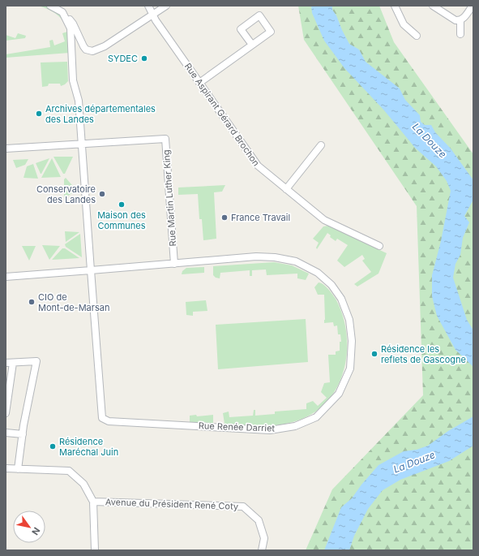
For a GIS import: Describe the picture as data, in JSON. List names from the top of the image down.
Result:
{
  "streets": {
    "street": [
      "Rue Aspirant Gérard Brochon",
      "Rue Martin Luther King",
      "Rue Renée Darriet",
      "Avenue du Président René Coty"
    ]
  },
  "crossings": [
    ["Rue Martin Luther King", "Rue Renée Darriet"]
  ],
  "water": ["La Douze"],
  "places": [
    "SYDEC",
    "Archives départementales des Landes",
    "Conservatoire des Landes",
    "Maison des Communes",
    "France Travail",
    "CIO de Mont-de-Marsan",
    "Résidence les reflets de Gascogne",
    "Résidence Maréchal Juin"
  ],
  "north": "bottom right"
}
